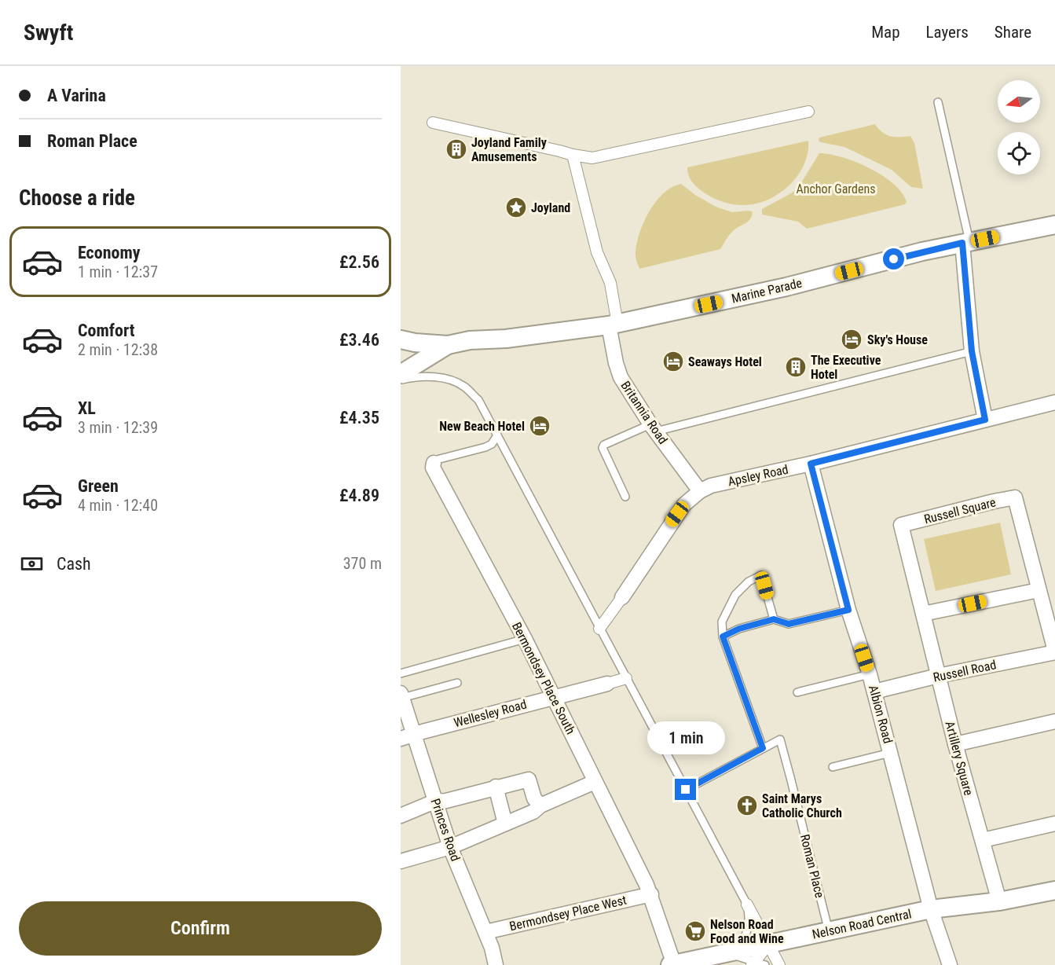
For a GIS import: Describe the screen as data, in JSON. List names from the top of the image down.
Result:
{
  "streets": {
    "street": [
      "Marine Parade",
      "Britannia Road",
      "Apsley Road",
      "Russell Square",
      "Russell Road",
      "Bermondsey Place South",
      "Wellesley Road",
      "Albion Road",
      "Artillery Square",
      "Princes Road",
      "Bermondsey Place West",
      "Nelson Road Central"
    ],
    "lane": ["Roman Place"]
  },
  "crossings": [
    ["Marine Parade", "Britannia Road"],
    ["Britannia Road", "Apsley Road"],
    ["Apsley Road", "Albion Road"],
    ["Russell Square", "Russell Road"],
    ["Russell Square", "Artillery Square"],
    ["Russell Road", "Albion Road"],
    ["Russell Road", "Artillery Square"],
    ["Bermondsey Place South", "Wellesley Road"],
    ["Bermondsey Place South", "Bermondsey Place West"],
    ["Bermondsey Place South", "Nelson Road Central"],
    ["Wellesley Road", "Princes Road"],
    ["Albion Road", "Nelson Road Central"],
    ["Artillery Square", "Nelson Road Central"],
    ["Princes Road", "Bermondsey Place West"],
    ["Roman Place", "Nelson Road Central"]
  ],
  "parks": ["Anchor Gardens"],
  "places": {
    "building": ["Joyland Family Amusements", "The Executive Hotel"],
    "place": ["Joyland"],
    "hotel": ["Sky's House", "Seaways Hotel", "New Beach Hotel"],
    "church": ["Saint Marys Catholic Church"],
    "supermarket": ["Nelson Road Food and Wine"]
  },
  "north": "left",
  "page": {
    "header": "Swyft",
    "nav": ["Map", "Layers", "Share"],
    "banner": ["A Varina", "Roman Place"],
    "heading": "Choose a ride",
    "list": [
      {
        "name": "Economy",
        "note": "1 min · 12:37",
        "value": "£2.56"
      },
      {
        "name": "Comfort",
        "note": "2 min · 12:38",
        "value": "£3.46"
      },
      {
        "name": "XL",
        "note": "3 min · 12:39",
        "value": "£4.35"
      },
      {
        "name": "Green",
        "note": "4 min · 12:40",
        "value": "£4.89"
      }
    ],
    "pay": ["Cash", "370 m"],
    "bubble": "1 min",
    "buttons": "Confirm"
  }
}
